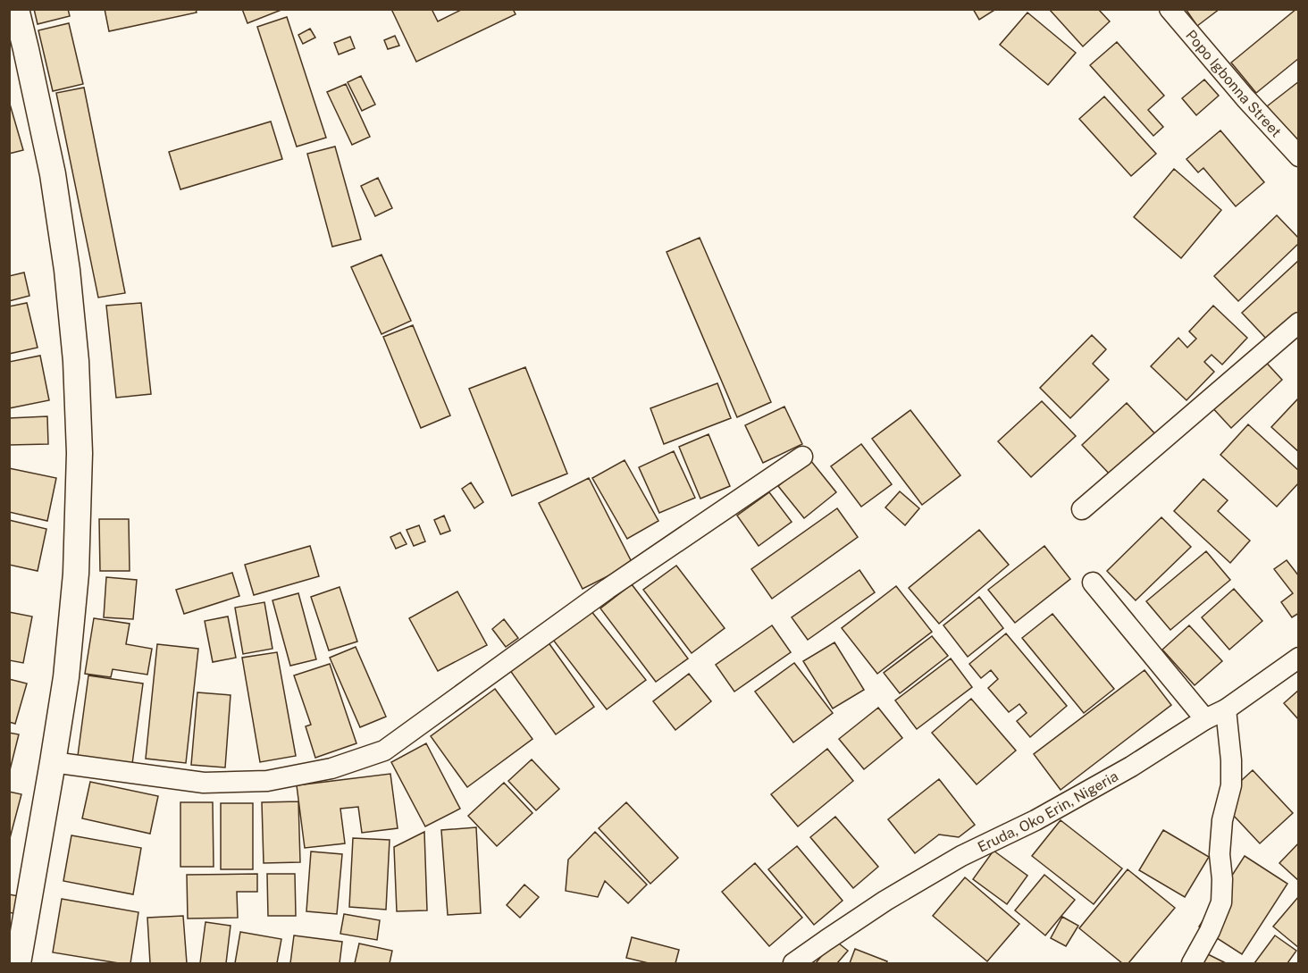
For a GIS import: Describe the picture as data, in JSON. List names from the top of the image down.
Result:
{
  "streets": {
    "street": ["Popo Igbonna Street", "Eruda, Oko Erin, Nigeria"]
  }
}
